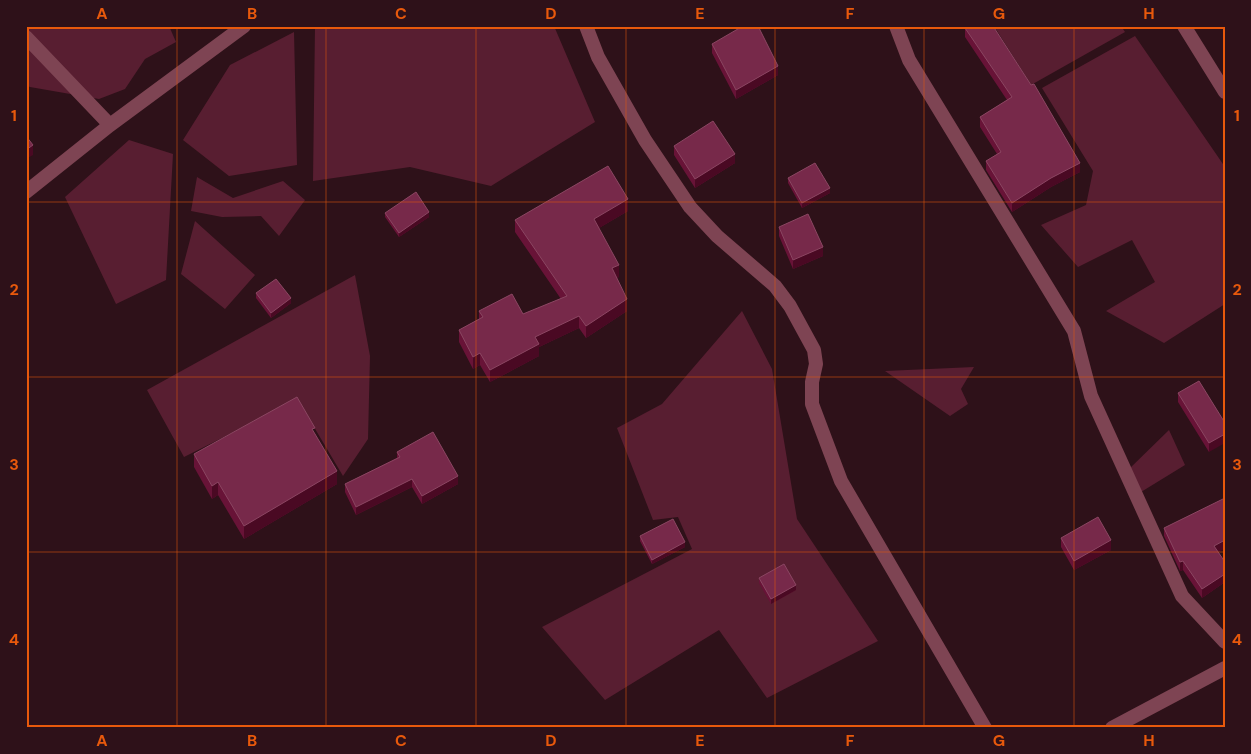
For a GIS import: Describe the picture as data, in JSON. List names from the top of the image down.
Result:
{
  "grid": {
    "columns": [
      "A",
      "B",
      "C",
      "D",
      "E",
      "F",
      "G",
      "H"
    ],
    "rows": [
      "1",
      "2",
      "3",
      "4"
    ]
  }
}
